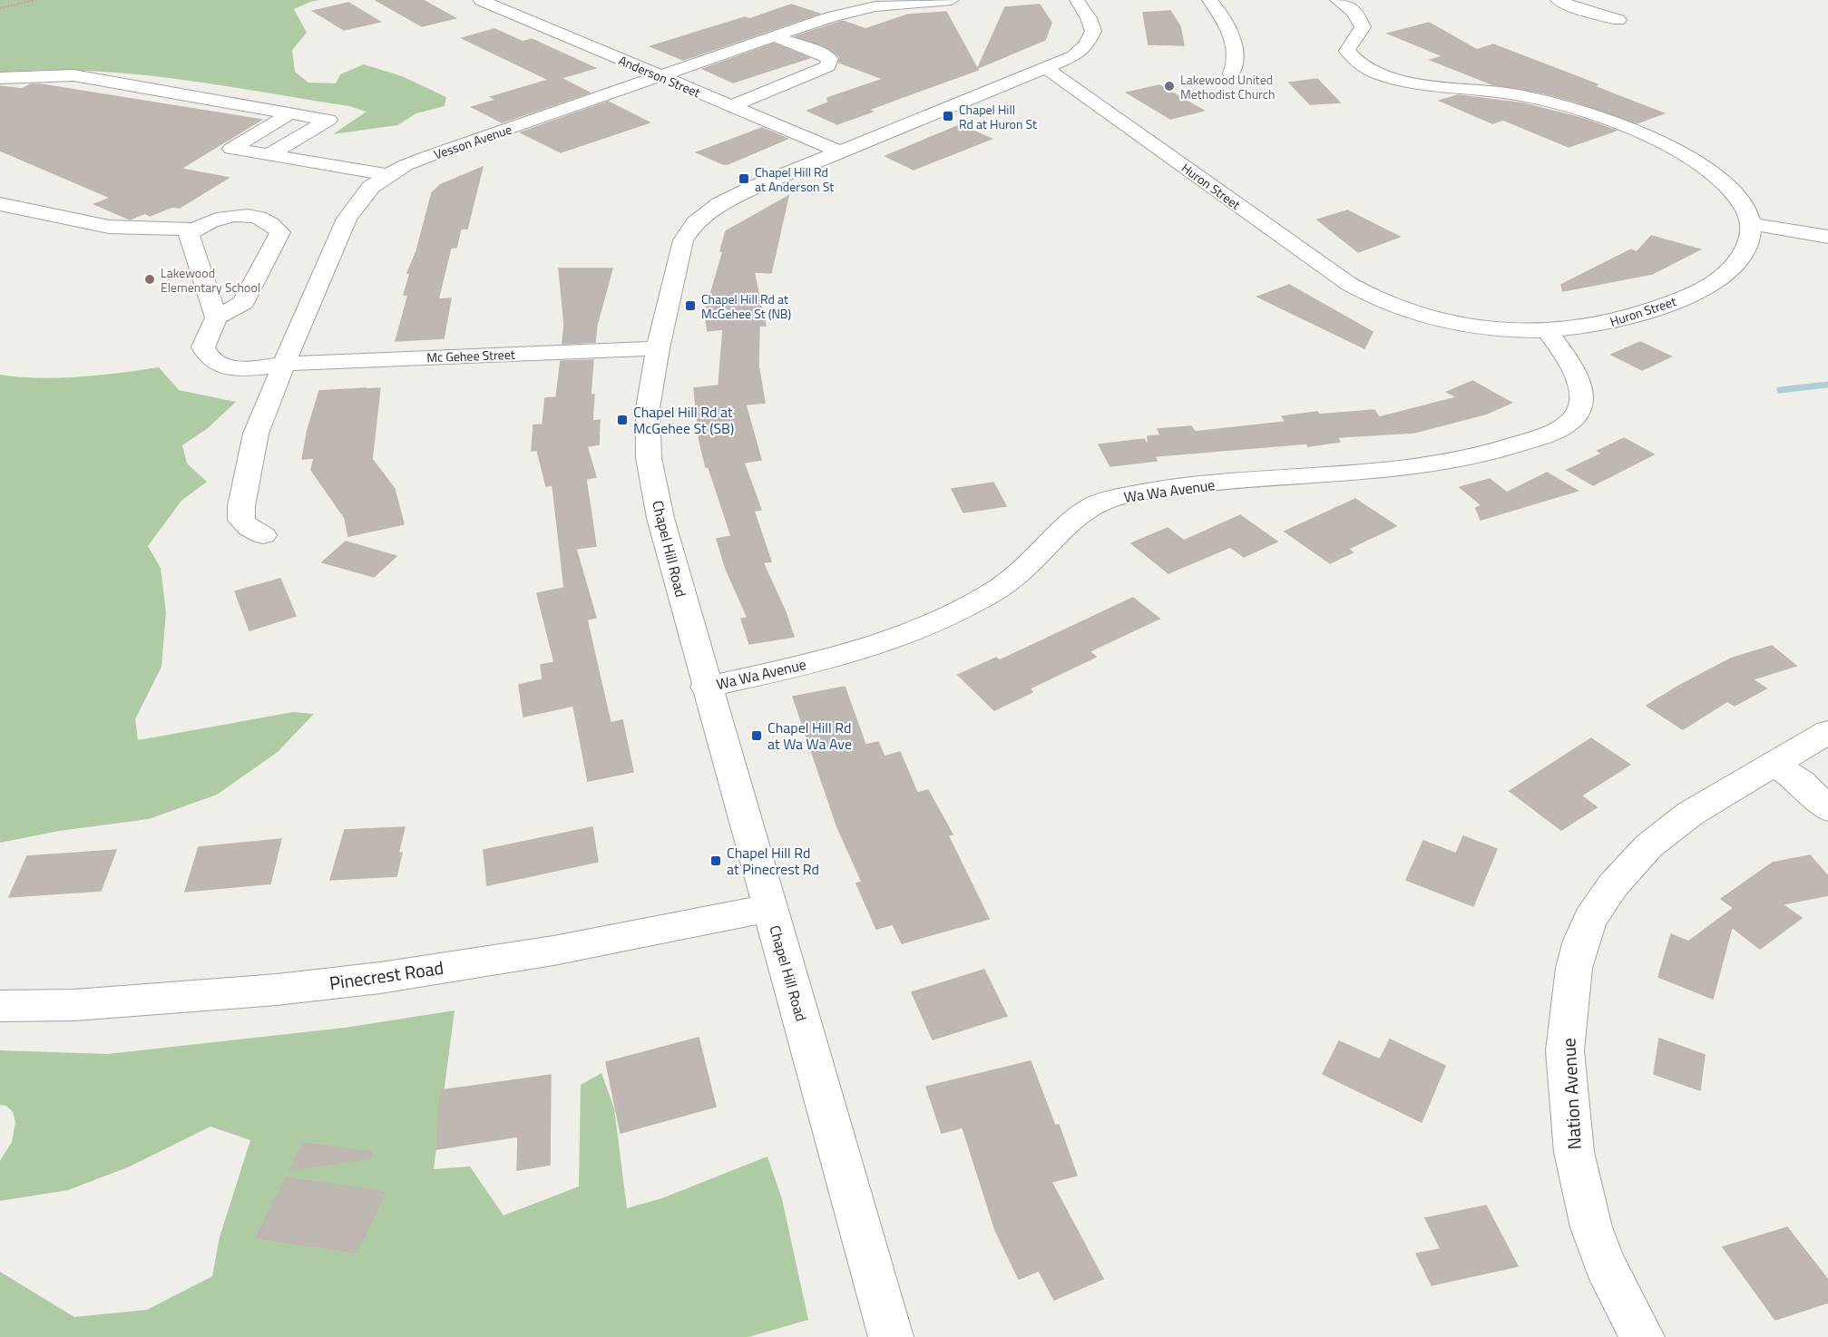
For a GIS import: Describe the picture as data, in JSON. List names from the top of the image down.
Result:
{
  "streets": {
    "street": [
      "Anderson Street",
      "Vesson Avenue",
      "Huron Street",
      "Mc Gehee Street",
      "Wa Wa Avenue",
      "Chapel Hill Road",
      "Pinecrest Road",
      "Nation Avenue"
    ]
  },
  "crossings": [
    ["Anderson Street", "Vesson Avenue"],
    ["Anderson Street", "Chapel Hill Road"],
    ["Vesson Avenue", "Mc Gehee Street"],
    ["Huron Street", "Wa Wa Avenue"],
    ["Huron Street", "Chapel Hill Road"],
    ["Mc Gehee Street", "Chapel Hill Road"],
    ["Wa Wa Avenue", "Chapel Hill Road"],
    ["Chapel Hill Road", "Pinecrest Road"]
  ],
  "places": {
    "other": ["Lakewood United Methodist Church", "Lakewood Elementary School"],
    "transit": [
      "Chapel Hill Rd at Huron St",
      "Chapel Hill Rd at Anderson St",
      "Chapel Hill Rd at McGehee St (NB)",
      "Chapel Hill Rd at McGehee St (SB)",
      "Chapel Hill Rd at Wa Wa Ave",
      "Chapel Hill Rd at Pinecrest Rd"
    ]
  }
}
